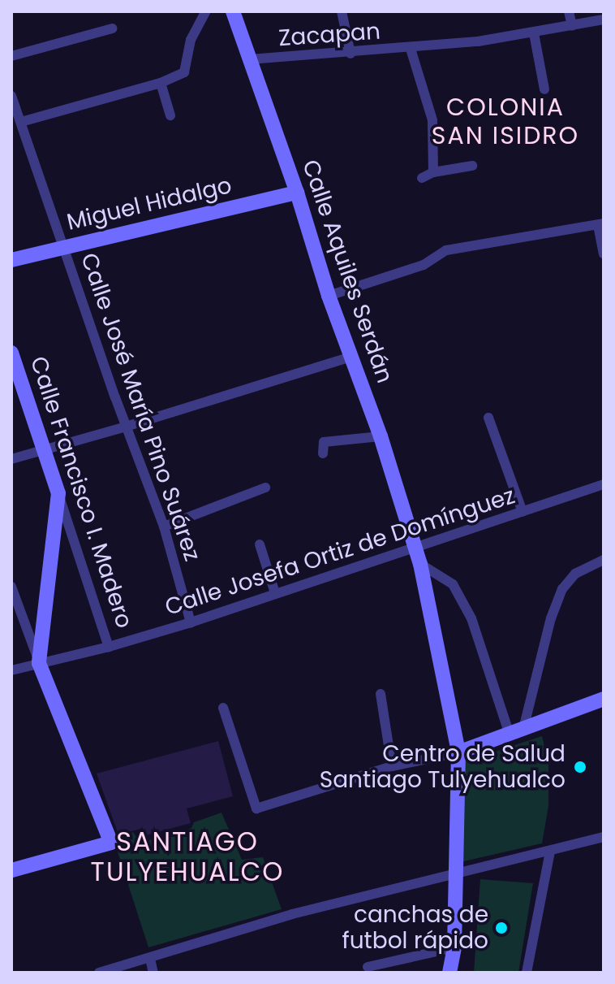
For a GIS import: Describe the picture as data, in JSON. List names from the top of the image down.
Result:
{
  "streets": {
    "main road": ["Miguel Hidalgo", "Calle Aquiles Serdán", "Calle Francisco I. Madero"],
    "street": ["Zacapan", "Calle José María Pino Suárez", "Calle Josefa Ortiz de Domínguez"]
  },
  "crossings": [
    ["Zacapan", "Calle Aquiles Serdán"],
    ["Miguel Hidalgo", "Calle Aquiles Serdán"],
    ["Miguel Hidalgo", "Calle José María Pino Suárez"],
    ["Calle Aquiles Serdán", "Calle Josefa Ortiz de Domínguez"],
    ["Calle José María Pino Suárez", "Calle Josefa Ortiz de Domínguez"],
    ["Calle Francisco I. Madero", "Calle Josefa Ortiz de Domínguez"]
  ],
  "districts": ["COLONIA SAN ISIDRO", "SANTIAGO TULYEHUALCO"],
  "places": ["Centro de Salud Santiago Tulyehualco", "canchas de futbol rápido"]
}
